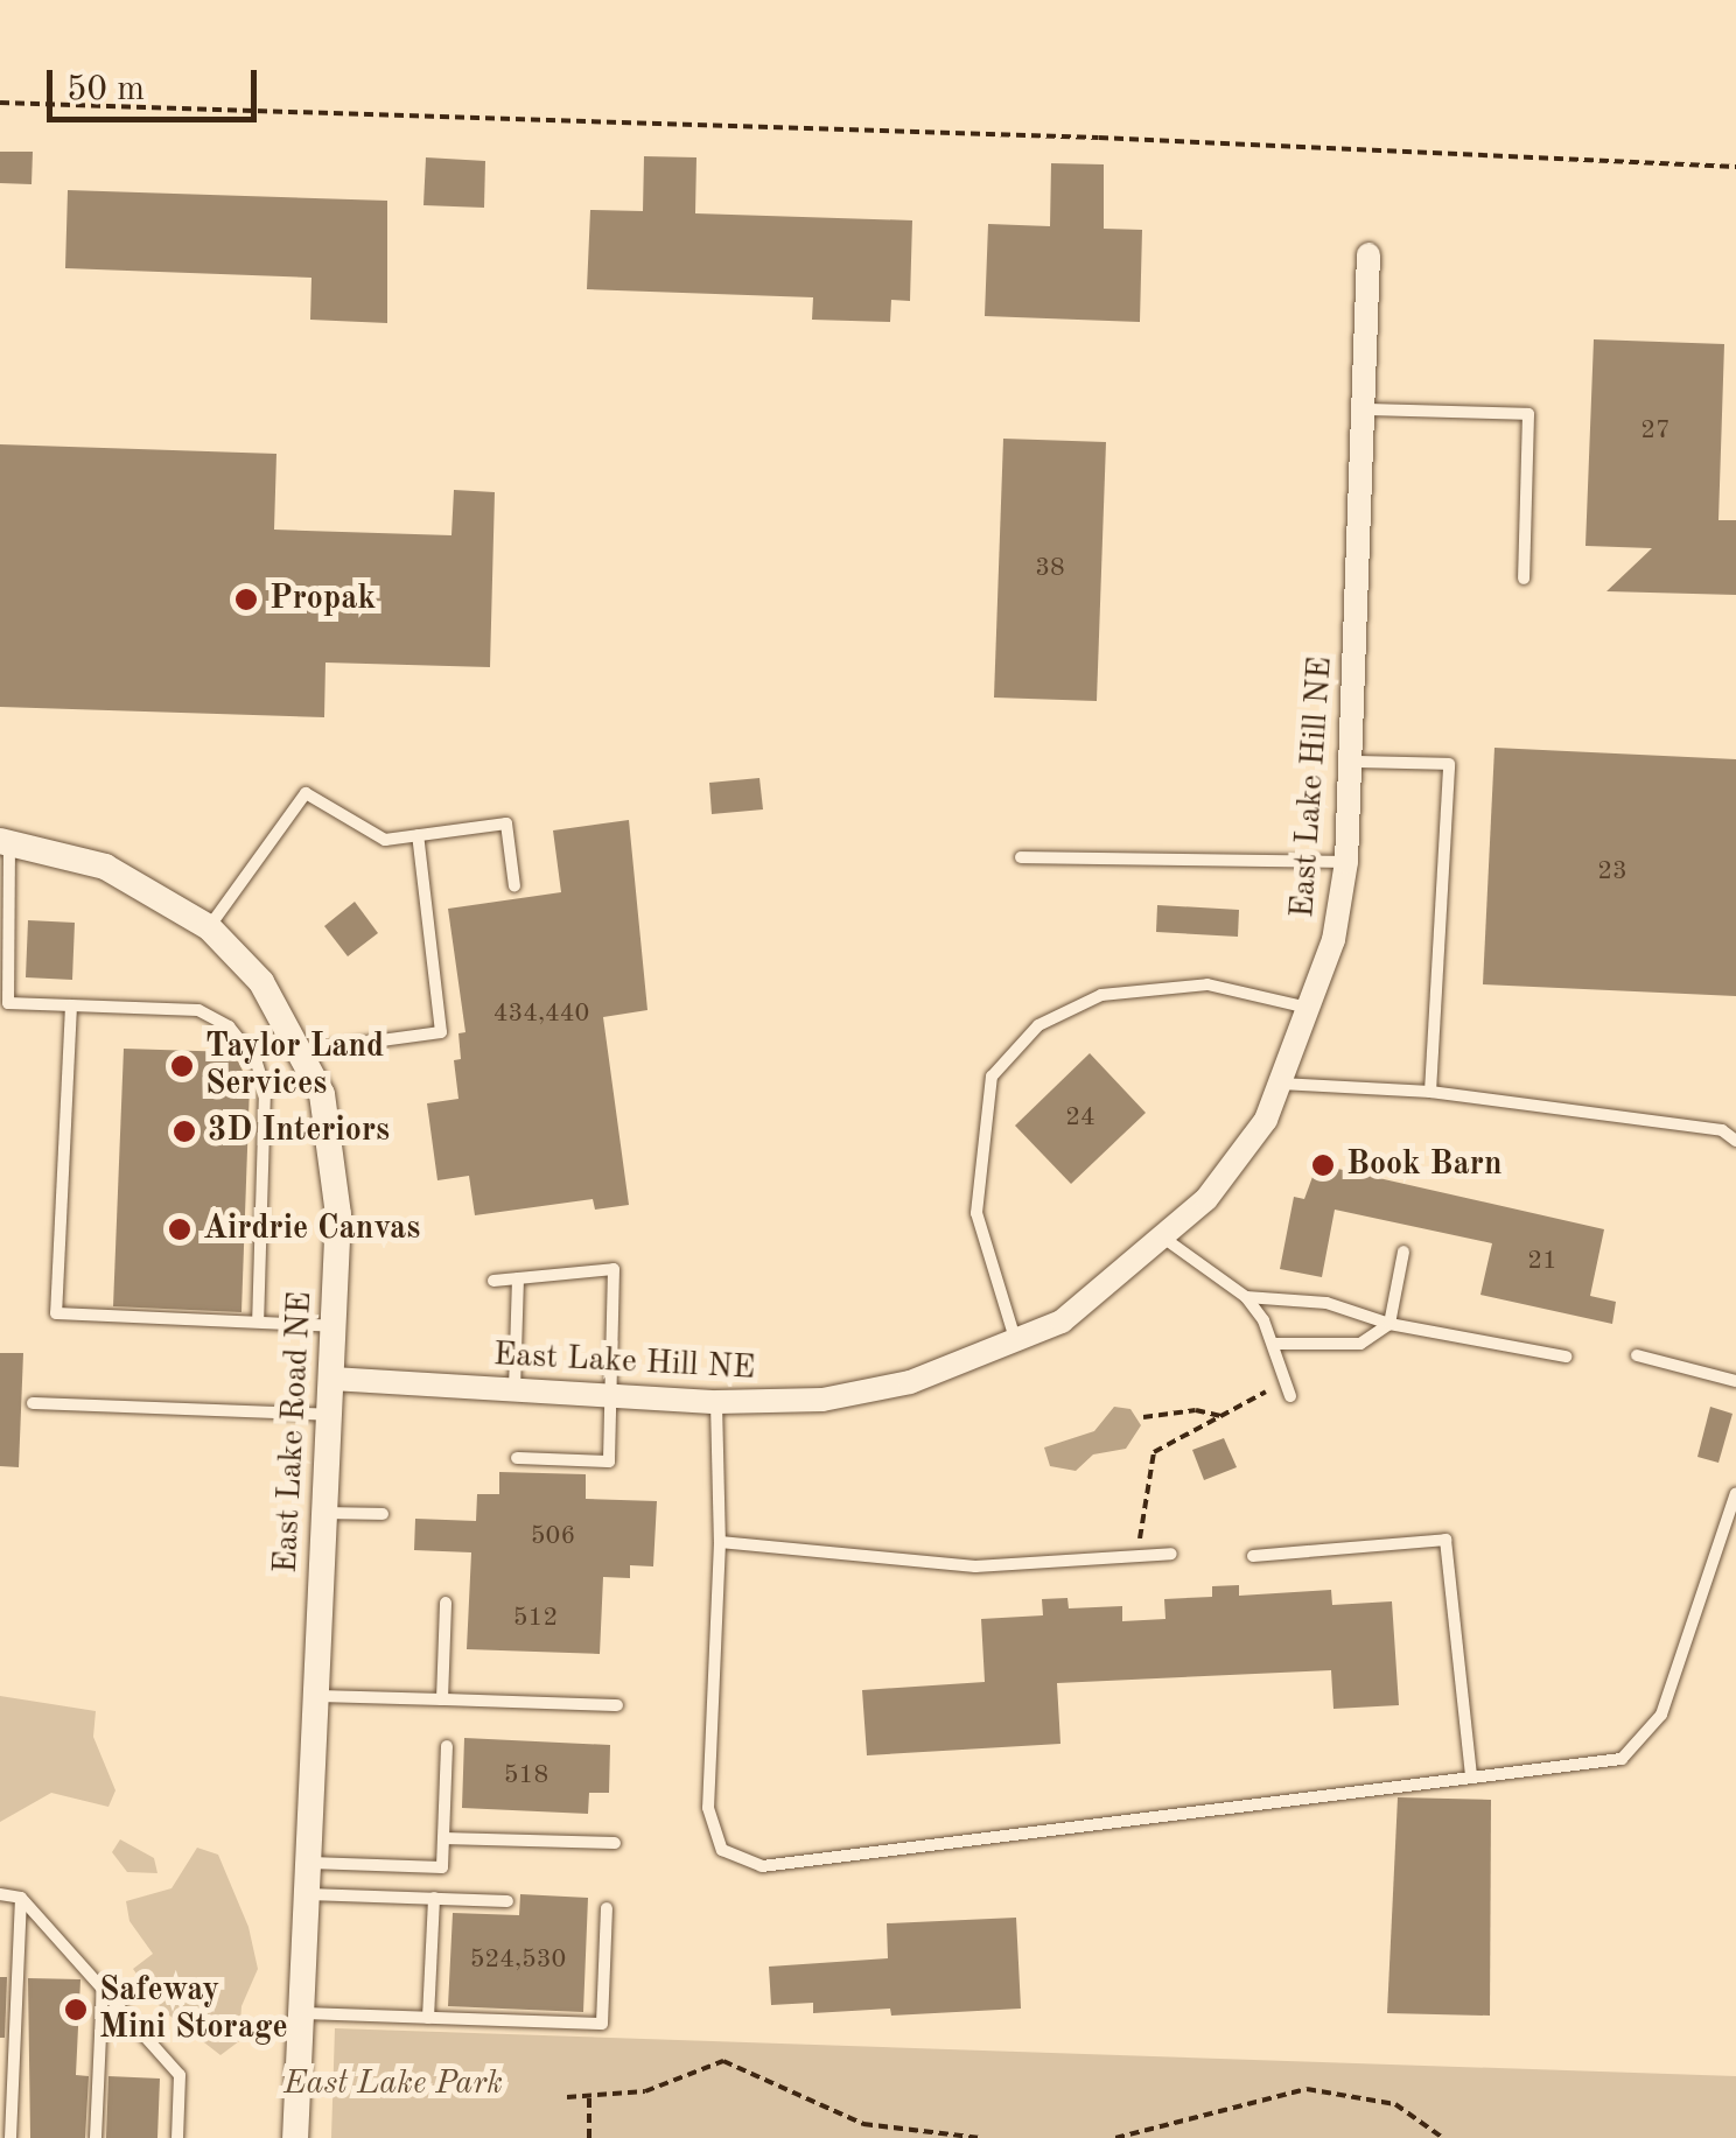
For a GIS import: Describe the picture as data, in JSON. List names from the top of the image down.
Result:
{
  "streets": {
    "street": ["East Lake Hill NE", "East Lake Road NE"]
  },
  "crossings": [
    ["East Lake Hill NE", "East Lake Road NE"]
  ],
  "parks": ["East Lake Park"],
  "places": [
    "Propak",
    "Taylor Land Services",
    "3D Interiors",
    "Book Barn",
    "Airdrie Canvas",
    "Safeway Mini Storage"
  ],
  "house_numbers": [
    "27",
    "38",
    "23",
    "434,440",
    "24",
    "21",
    "506",
    "512",
    "518",
    "524,530"
  ],
  "scale_bar": "50 m"
}
